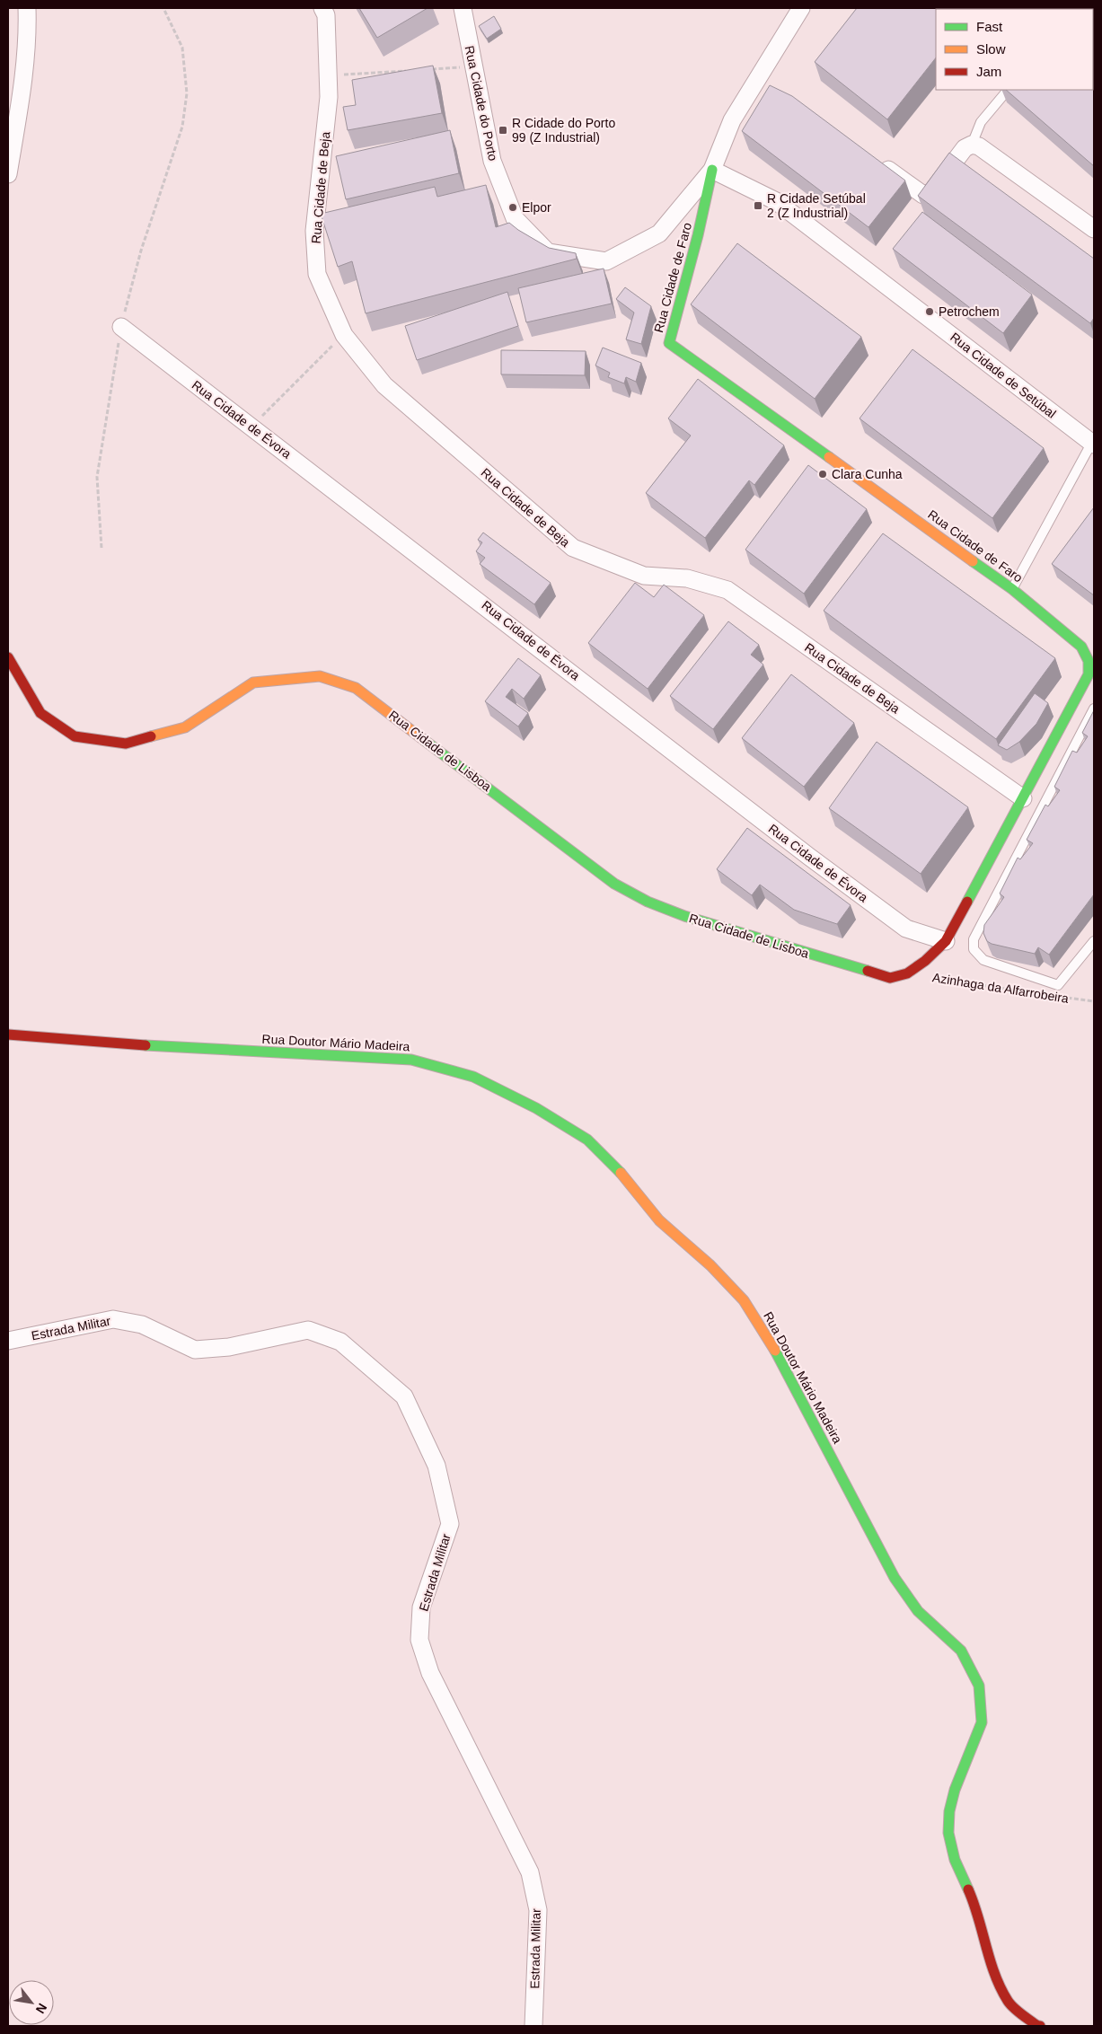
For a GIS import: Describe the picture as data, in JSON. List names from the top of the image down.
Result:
{
  "streets": {
    "street": [
      "Rua Cidade do Porto",
      "Rua Cidade de Beja",
      "Rua Cidade de Faro",
      "Rua Cidade de Setúbal",
      "Rua Cidade de Évora",
      "Rua Cidade de Lisboa",
      "Rua Doutor Mário Madeira",
      "Estrada Militar"
    ],
    "path": ["Azinhaga da Alfarrobeira"]
  },
  "crossings": [
    ["Rua Cidade do Porto", "Rua Cidade de Faro"],
    ["Rua Cidade do Porto", "Rua Cidade de Setúbal"],
    ["Rua Cidade de Beja", "Rua Cidade de Faro"],
    ["Rua Cidade de Faro", "Rua Cidade de Setúbal"],
    ["Rua Cidade de Faro", "Rua Cidade de Évora"],
    ["Rua Cidade de Faro", "Rua Cidade de Lisboa"]
  ],
  "places": {
    "transit": ["R Cidade do Porto 99 (Z Industrial)", "R Cidade Setúbal 2 (Z Industrial)"],
    "other": ["Elpor", "Petrochem", "Clara Cunha"]
  },
  "legend": ["Fast", "Slow", "Jam"],
  "north": "bottom right"
}
